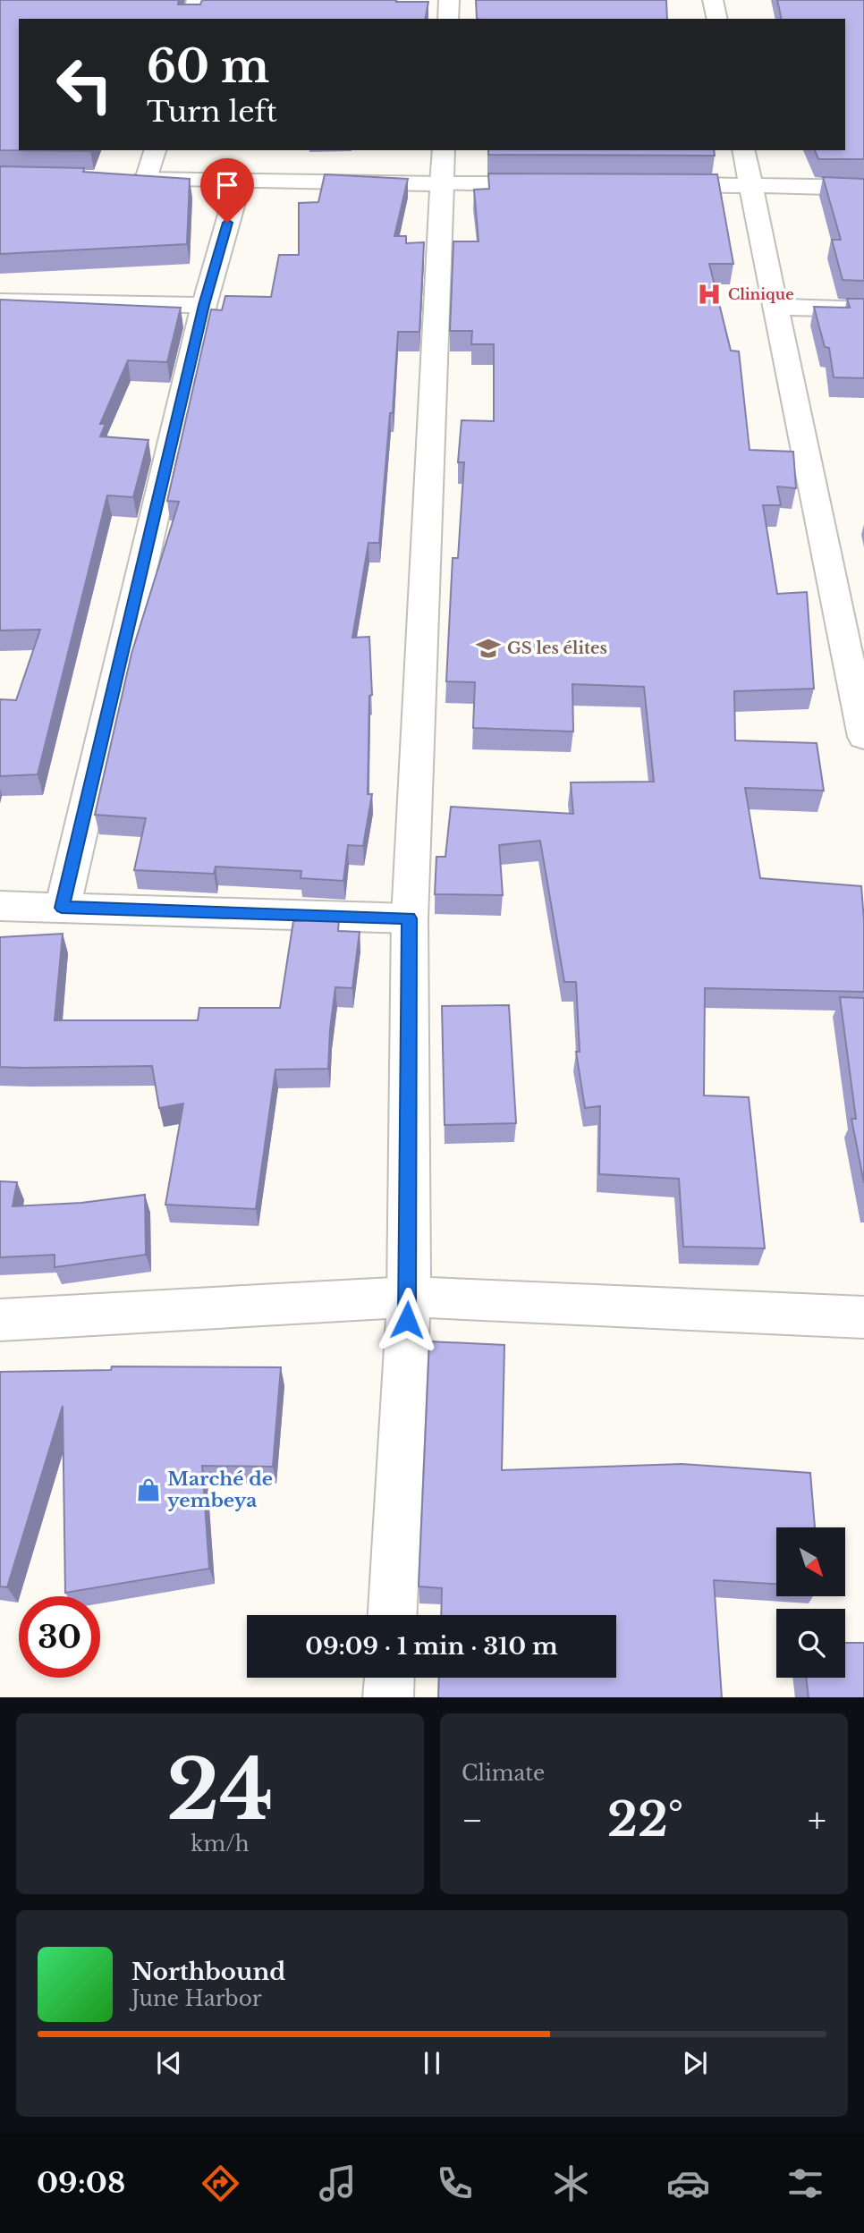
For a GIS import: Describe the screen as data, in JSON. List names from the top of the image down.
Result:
{
  "places": {
    "hospital": ["Clinique"],
    "school or university": ["GS les élites"],
    "shop": ["Marché de yembeya"]
  },
  "north": "bottom right",
  "page": {
    "turn": ["60 m", "Turn left"],
    "limit": "30",
    "trip": "09:09 · 1 min · 310 m",
    "tile": [
      ["24", "km/h"],
      "Climate"
    ],
    "heat": ["−", "22°", "+"],
    "song": ["Northbound", "June Harbor"],
    "tabs": "09:08"
  }
}
